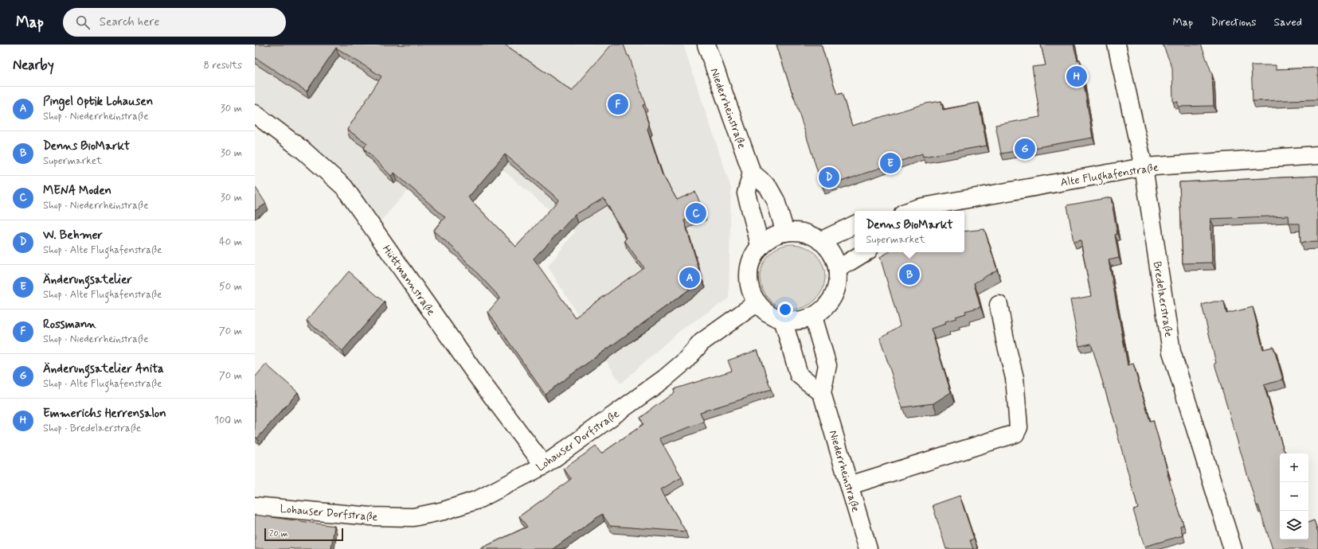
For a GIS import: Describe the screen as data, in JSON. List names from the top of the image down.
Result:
{
  "streets": {
    "street": [
      "Niederrheinstraße",
      "Alte Flughafenstraße",
      "Hüttmannstraße",
      "Bredelaerstraße",
      "Lohauser Dorfstraße"
    ]
  },
  "crossings": [
    ["Niederrheinstraße", "Lohauser Dorfstraße"],
    ["Alte Flughafenstraße", "Bredelaerstraße"],
    ["Hüttmannstraße", "Lohauser Dorfstraße"]
  ],
  "scale_bar": "20 m",
  "page": {
    "header": "Map",
    "search": "Search here",
    "nav": ["Map", "Directions", "Saved"],
    "heading": ["Nearby", "8 results"],
    "pins": [
      "H",
      "F",
      "G",
      "E",
      "D",
      "C",
      "B",
      "A"
    ],
    "list": [
      {
        "mark": "A",
        "name": "Pingel Optik Lohausen",
        "note": "Shop · Niederrheinstraße",
        "value": "30 m"
      },
      {
        "mark": "B",
        "name": "Denns BioMarkt",
        "note": "Supermarket",
        "value": "30 m"
      },
      {
        "mark": "C",
        "name": "MENA Moden",
        "note": "Shop · Niederrheinstraße",
        "value": "30 m"
      },
      {
        "mark": "D",
        "name": "W. Behmer",
        "note": "Shop · Alte Flughafenstraße",
        "value": "40 m"
      },
      {
        "mark": "E",
        "name": "Änderungsatelier",
        "note": "Shop · Alte Flughafenstraße",
        "value": "50 m"
      },
      {
        "mark": "F",
        "name": "Rossmann",
        "note": "Shop · Niederrheinstraße",
        "value": "70 m"
      },
      {
        "mark": "G",
        "name": "Änderungsatelier Anita",
        "note": "Shop · Alte Flughafenstraße",
        "value": "70 m"
      },
      {
        "mark": "H",
        "name": "Emmerichs Herrensalon",
        "note": "Shop · Bredelaerstraße",
        "value": "100 m"
      }
    ],
    "popup": ["Denns BioMarkt", "Supermarket"],
    "map_buttons": ["+", "−"],
    "scale": "20 m"
  }
}
